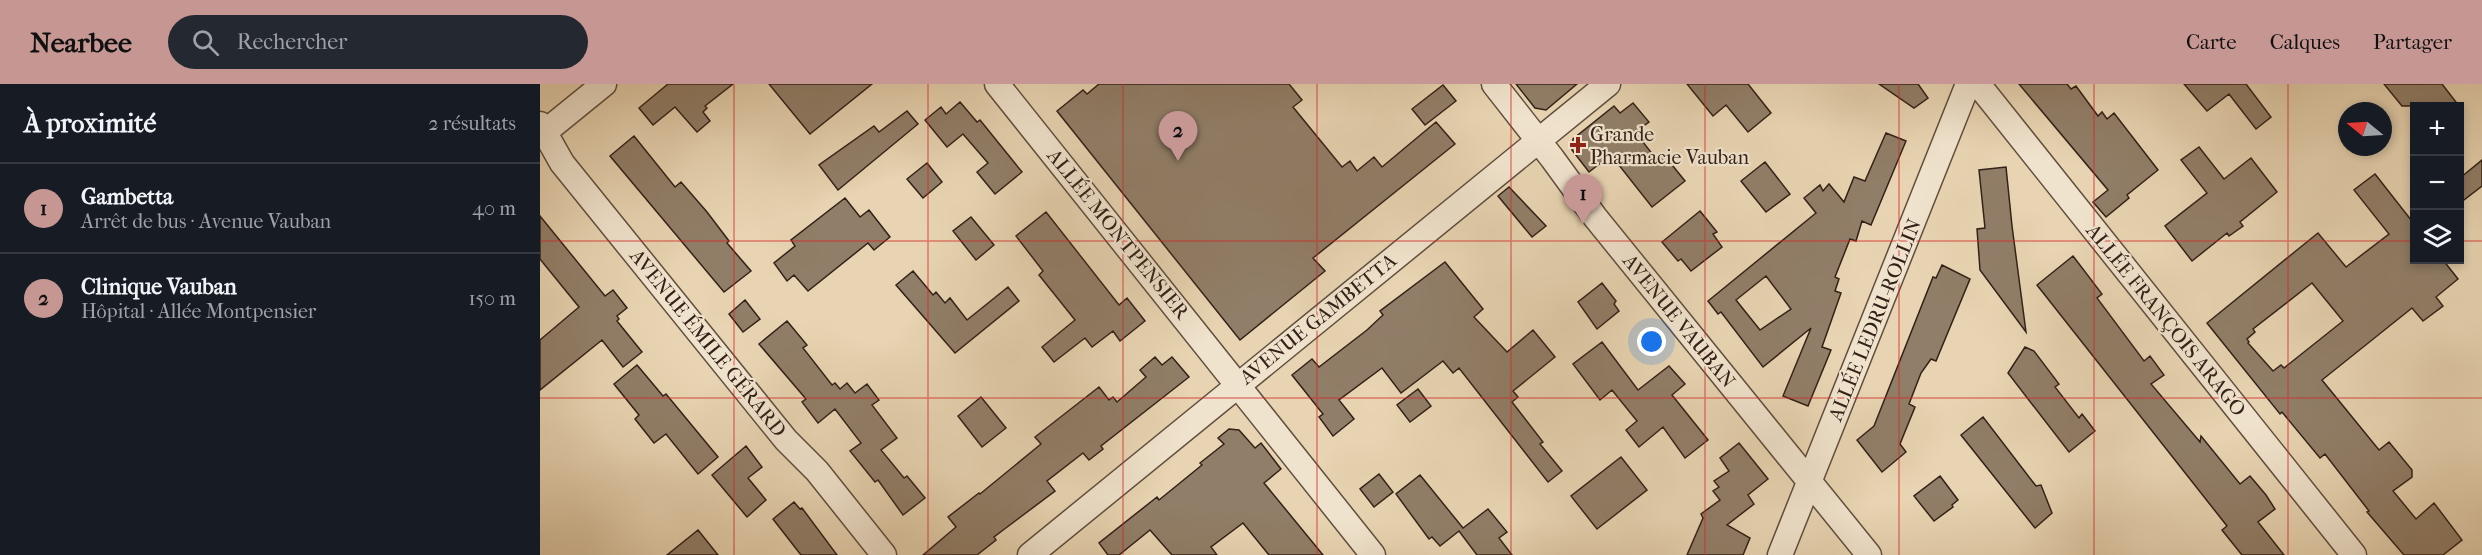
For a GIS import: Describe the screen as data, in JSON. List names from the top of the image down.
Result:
{
  "streets": {
    "street": [
      "ALLÉE MONTPENSIER",
      "AVENUE GAMBETTA",
      "ALLÉE LEDRU-ROLLIN",
      "ALLÉE FRANÇOIS ARAGO",
      "AVENUE VAUBAN",
      "AVENUE ÉMILE GÉRARD"
    ]
  },
  "crossings": [
    ["ALLÉE MONTPENSIER", "AVENUE GAMBETTA"],
    ["AVENUE GAMBETTA", "AVENUE VAUBAN"],
    ["ALLÉE LEDRU-ROLLIN", "AVENUE VAUBAN"]
  ],
  "places": {
    "health": ["Grande Pharmacie Vauban"]
  },
  "north": "left",
  "page": {
    "header": "Nearbee",
    "search": "Rechercher",
    "nav": ["Carte", "Calques", "Partager"],
    "heading": ["À proximité", "2 résultats"],
    "map_buttons": ["+", "−"],
    "pins": ["2", "1"],
    "list": [
      {
        "mark": "1",
        "name": "Gambetta",
        "note": "Arrêt de bus · Avenue Vauban",
        "value": "40 m"
      },
      {
        "mark": "2",
        "name": "Clinique Vauban",
        "note": "Hôpital · Allée Montpensier",
        "value": "150 m"
      }
    ]
  }
}
